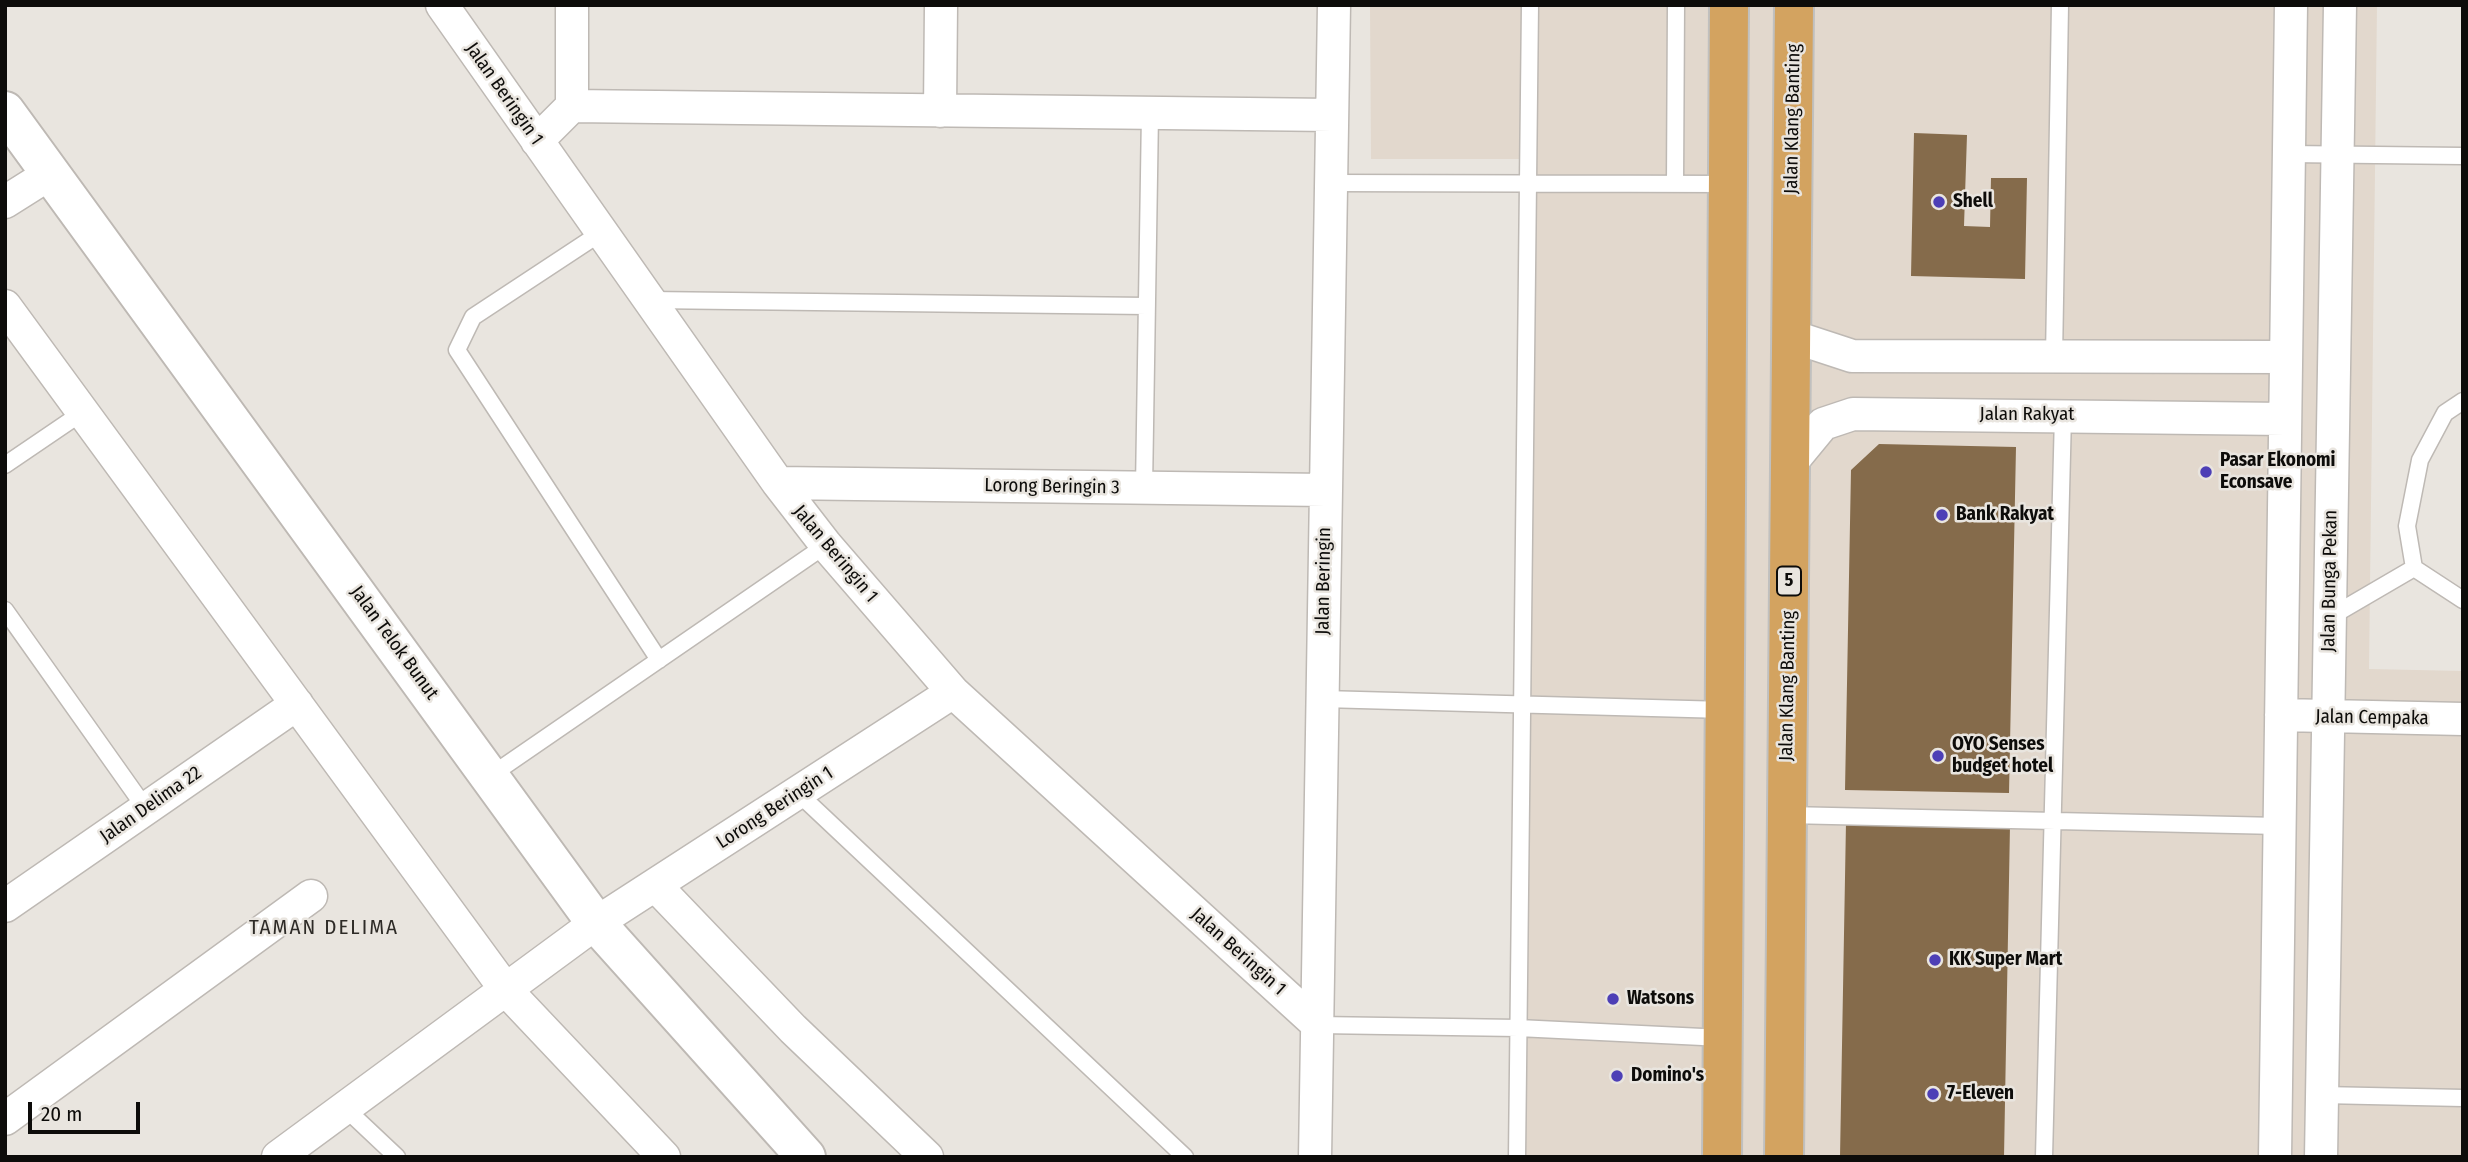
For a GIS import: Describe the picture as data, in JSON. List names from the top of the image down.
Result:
{
  "streets": {
    "highway": ["Jalan Klang Banting", "5"],
    "street": [
      "Jalan Beringin 1",
      "Jalan Rakyat",
      "Lorong Beringin 3",
      "Jalan Beringin",
      "Jalan Bunga Pekan",
      "Jalan Telok Bunut",
      "Jalan Cempaka",
      "Jalan Delima 22",
      "Lorong Beringin 1"
    ]
  },
  "crossings": [
    ["Jalan Beringin 1", "Lorong Beringin 3"],
    ["Jalan Beringin 1", "Jalan Beringin"],
    ["Jalan Beringin 1", "Lorong Beringin 1"],
    ["Jalan Klang Banting", "Jalan Rakyat"],
    ["Lorong Beringin 3", "Jalan Beringin"],
    ["Jalan Bunga Pekan", "Jalan Cempaka"],
    ["Jalan Telok Bunut", "Lorong Beringin 1"]
  ],
  "districts": ["TAMAN DELIMA"],
  "places": [
    "Shell",
    "Pasar Ekonomi Econsave",
    "Bank Rakyat",
    "OYO Senses budget hotel",
    "KK Super Mart",
    "Watsons",
    "Domino's",
    "7-Eleven"
  ],
  "scale_bar": "20 m"
}
